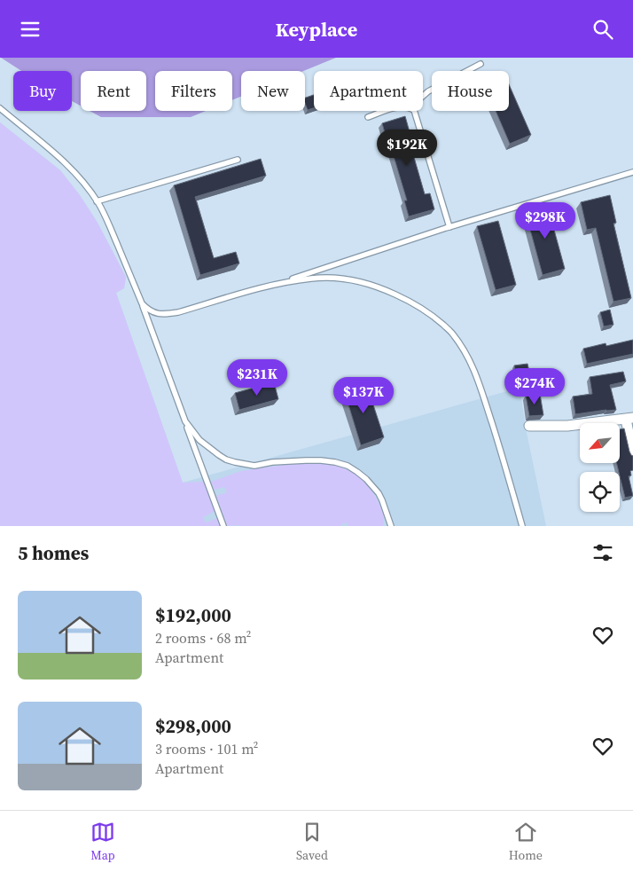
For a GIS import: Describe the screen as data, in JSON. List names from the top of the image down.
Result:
{
  "north": "bottom left",
  "page": {
    "header": "Keyplace",
    "chip": [
      "Buy",
      "Rent",
      "Filters",
      "New",
      "Apartment",
      "House"
    ],
    "price": [
      "$192K",
      "$298K",
      "$231K",
      "$274K",
      "$137K"
    ],
    "heading": "5 homes",
    "list": [
      {
        "name": "$192,000",
        "note": "2 rooms · 68 m² · Apartment"
      },
      {
        "name": "$298,000",
        "note": "3 rooms · 101 m² · Apartment"
      }
    ],
    "tabs": ["Map", "Saved", "Home"]
  }
}
